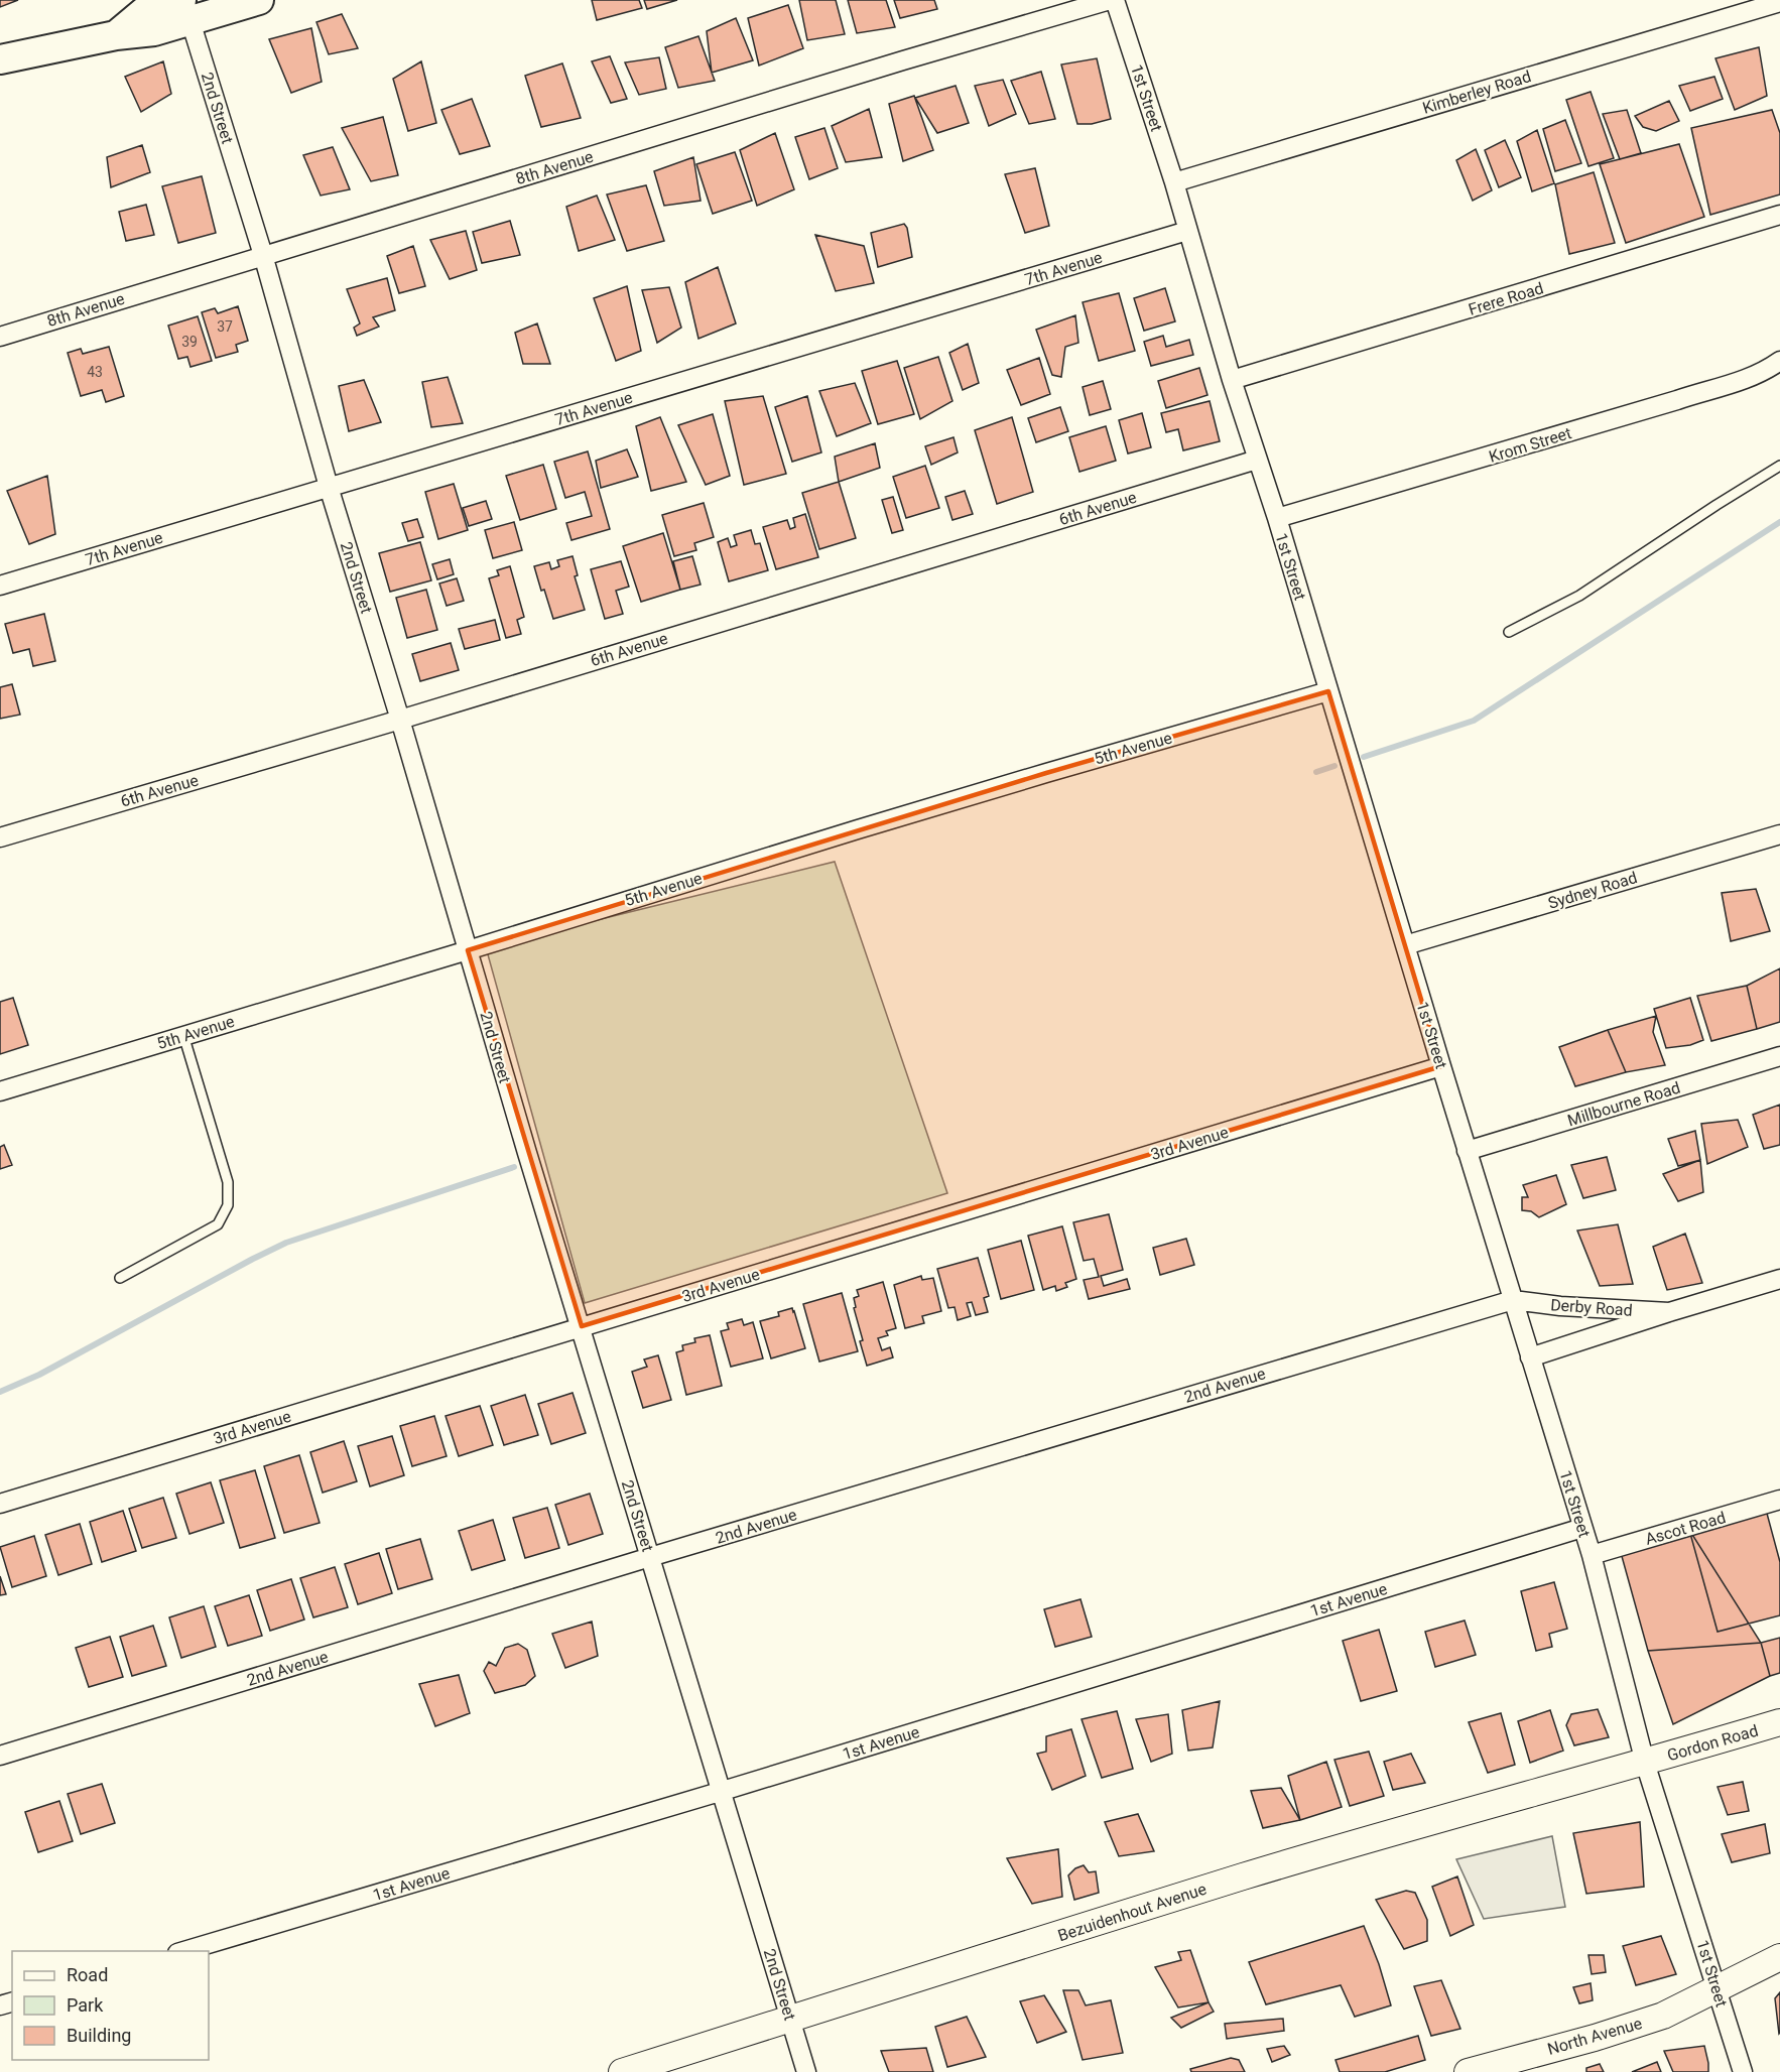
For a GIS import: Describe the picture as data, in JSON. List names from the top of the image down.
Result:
{
  "streets": {
    "street": [
      "Kimberley Road",
      "1st Street",
      "2nd Street",
      "8th Avenue",
      "7th Avenue",
      "Frere Road",
      "Krom Street",
      "6th Avenue",
      "5th Avenue",
      "Sydney Road",
      "Millbourne Road",
      "3rd Avenue",
      "Derby Road",
      "2nd Avenue",
      "Ascot Road",
      "1st Avenue",
      "Gordon Road",
      "Bezuidenhout Avenue",
      "North Avenue"
    ]
  },
  "crossings": [
    ["Kimberley Road", "1st Street"],
    ["1st Street", "7th Avenue"],
    ["1st Street", "Frere Road"],
    ["1st Street", "Krom Street"],
    ["1st Street", "6th Avenue"],
    ["1st Street", "5th Avenue"],
    ["1st Street", "Sydney Road"],
    ["1st Street", "Millbourne Road"],
    ["1st Street", "3rd Avenue"],
    ["1st Street", "Derby Road"],
    ["1st Street", "2nd Avenue"],
    ["1st Street", "Ascot Road"],
    ["1st Street", "1st Avenue"],
    ["1st Street", "Gordon Road"],
    ["1st Street", "Bezuidenhout Avenue"],
    ["1st Street", "North Avenue"],
    ["2nd Street", "8th Avenue"],
    ["2nd Street", "7th Avenue"],
    ["2nd Street", "6th Avenue"],
    ["2nd Street", "5th Avenue"],
    ["2nd Street", "3rd Avenue"],
    ["2nd Street", "2nd Avenue"],
    ["2nd Street", "1st Avenue"],
    ["2nd Street", "Bezuidenhout Avenue"],
    ["Derby Road", "2nd Avenue"],
    ["Gordon Road", "Bezuidenhout Avenue"]
  ],
  "house_numbers": ["37", "39", "43"],
  "legend": ["Road", "Park", "Building"]
}
